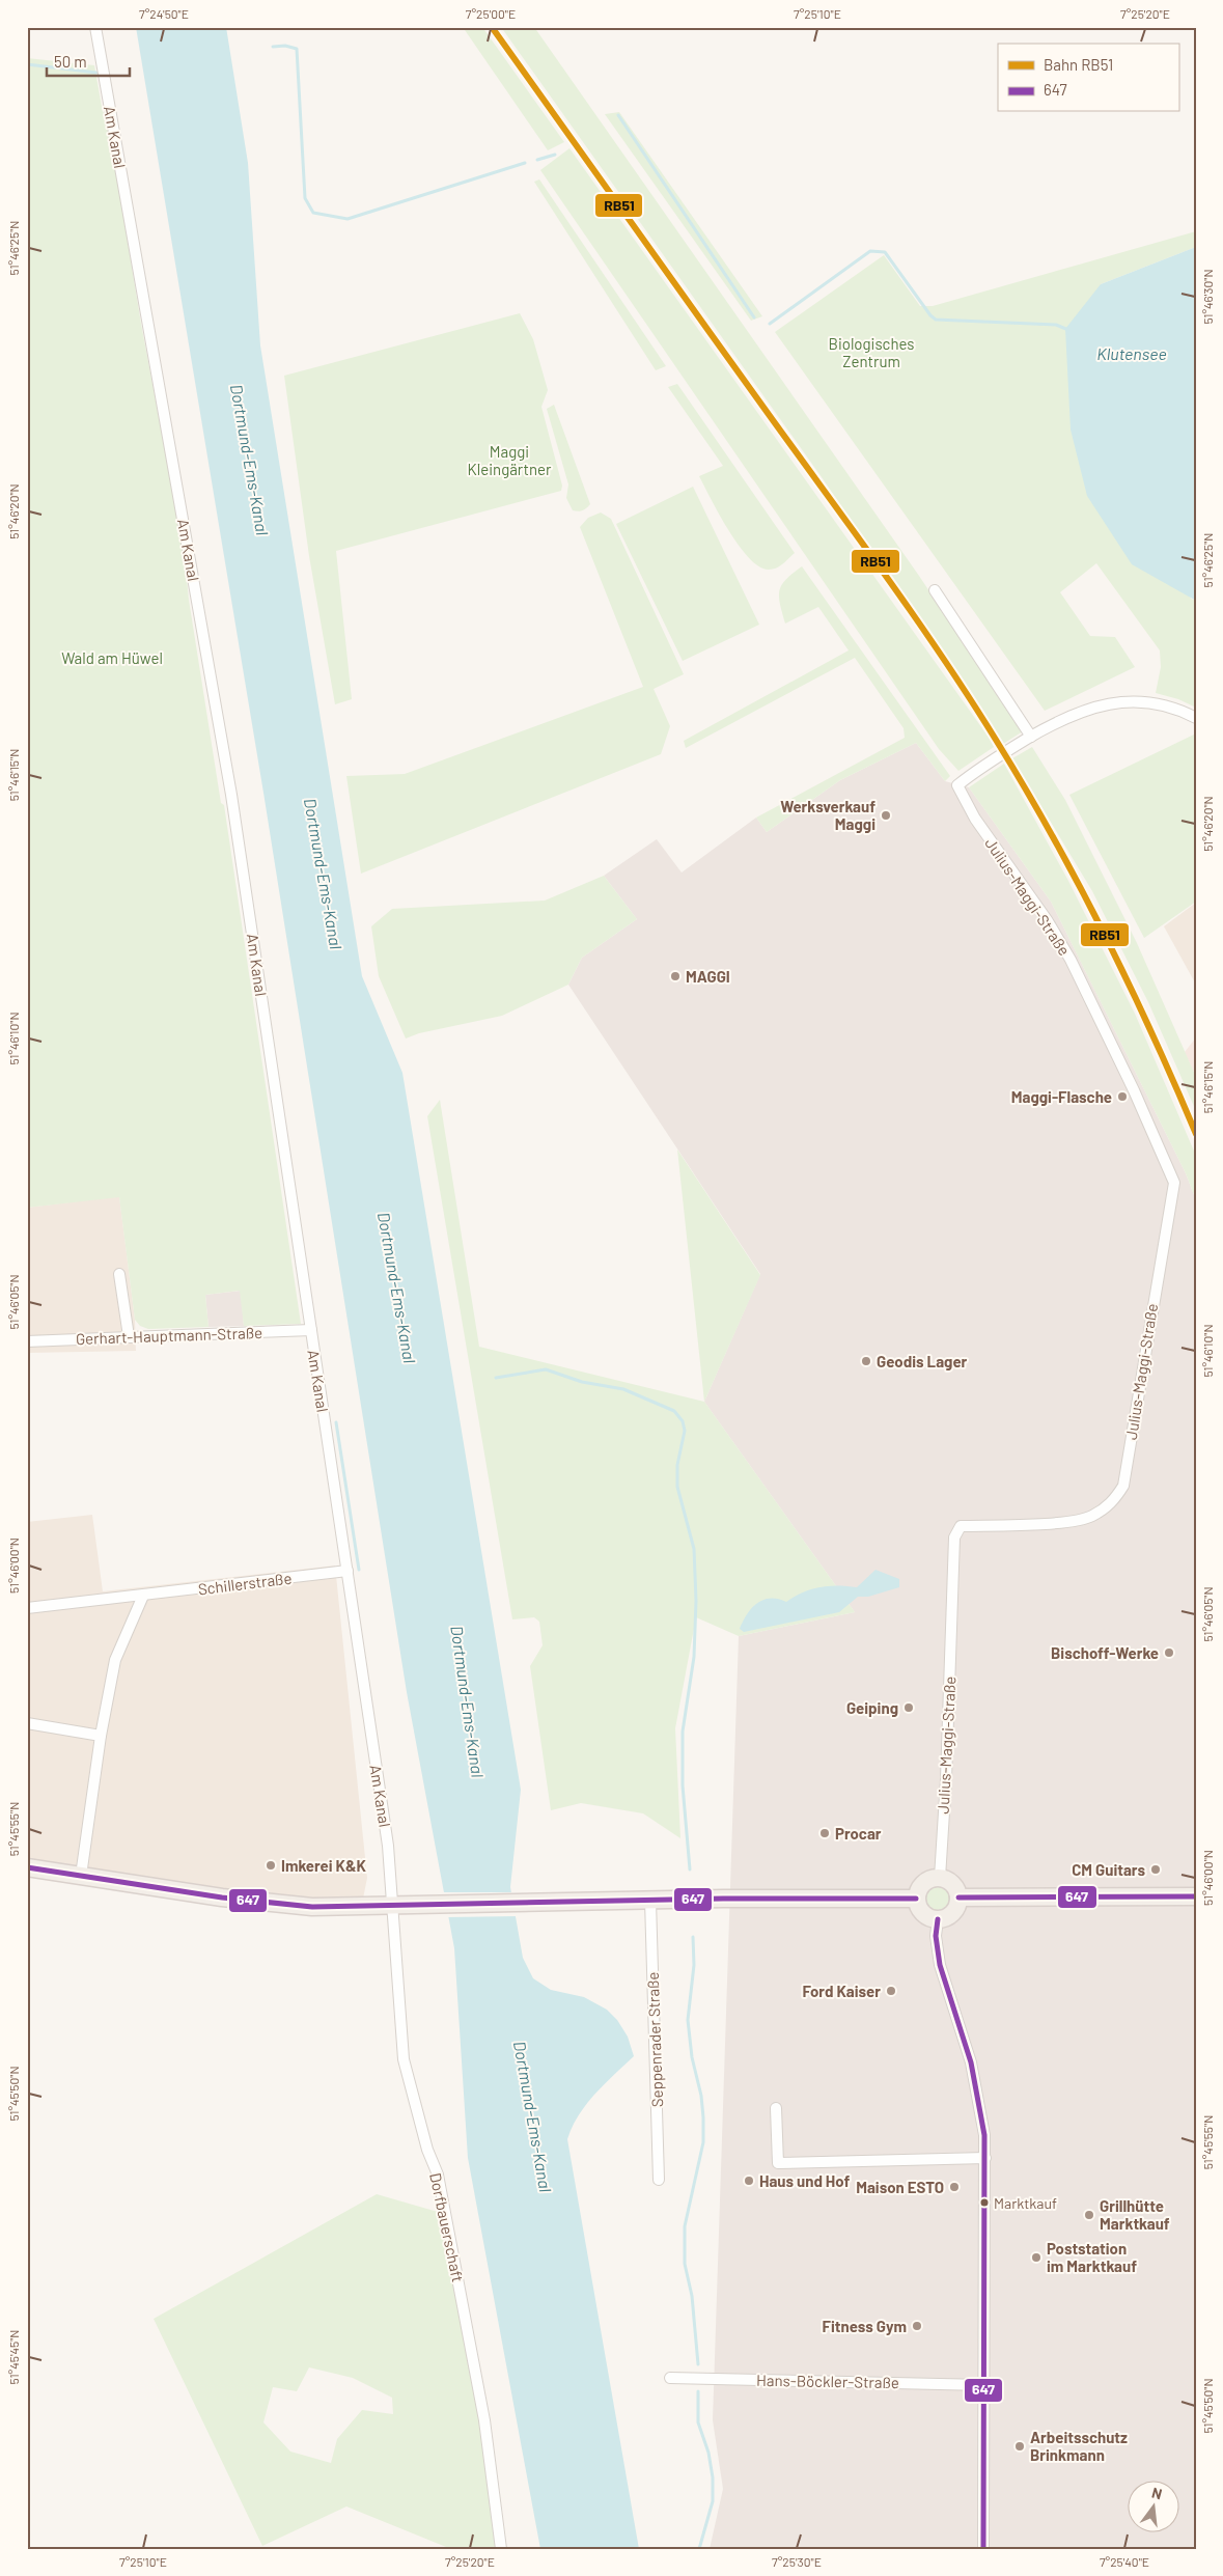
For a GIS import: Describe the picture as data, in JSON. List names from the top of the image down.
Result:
{
  "streets": {
    "street": [
      "Am Kanal",
      "Julius-Maggi-Straße",
      "Gerhart-Hauptmann-Straße",
      "Schillerstraße",
      "Seppenrader Straße",
      "Dorfbauerschaft",
      "Hans-Böckler-Straße"
    ]
  },
  "crossings": [
    ["Am Kanal", "Gerhart-Hauptmann-Straße"],
    ["Am Kanal", "Schillerstraße"],
    ["Am Kanal", "Dorfbauerschaft"]
  ],
  "water": ["Klutensee", "Dortmund-Ems-Kanal"],
  "parks": ["Biologisches Zentrum", "Maggi Kleingärtner", "Wald am Hüwel"],
  "places": [
    "Werksverkauf Maggi",
    "MAGGI",
    "Maggi-Flasche",
    "Geodis Lager",
    "Bischoff-Werke",
    "Geiping",
    "Procar",
    "Imkerei K&K",
    "CM Guitars",
    "Ford Kaiser",
    "Haus und Hof",
    "Maison ESTO",
    "Marktkauf",
    "Grillhütte Marktkauf",
    "Poststation im Marktkauf",
    "Fitness Gym",
    "Arbeitsschutz Brinkmann"
  ],
  "lines": ["rail line RB51", "transit line 647"],
  "legend": ["Bahn RB51", "647"],
  "scale_bar": "50 m",
  "north": "top",
  "coordinates": [
    "7°24'50\"E",
    "7°25'00\"E",
    "7°25'10\"E",
    "7°25'20\"E",
    "51°46'25\"N",
    "51°46'30\"N",
    "51°46'20\"N",
    "51°46'15\"N",
    "51°46'10\"N",
    "51°46'05\"N",
    "51°46'00\"N",
    "51°45'55\"N",
    "51°45'50\"N",
    "51°45'45\"N",
    "7°25'30\"E",
    "7°25'40\"E"
  ]
}
